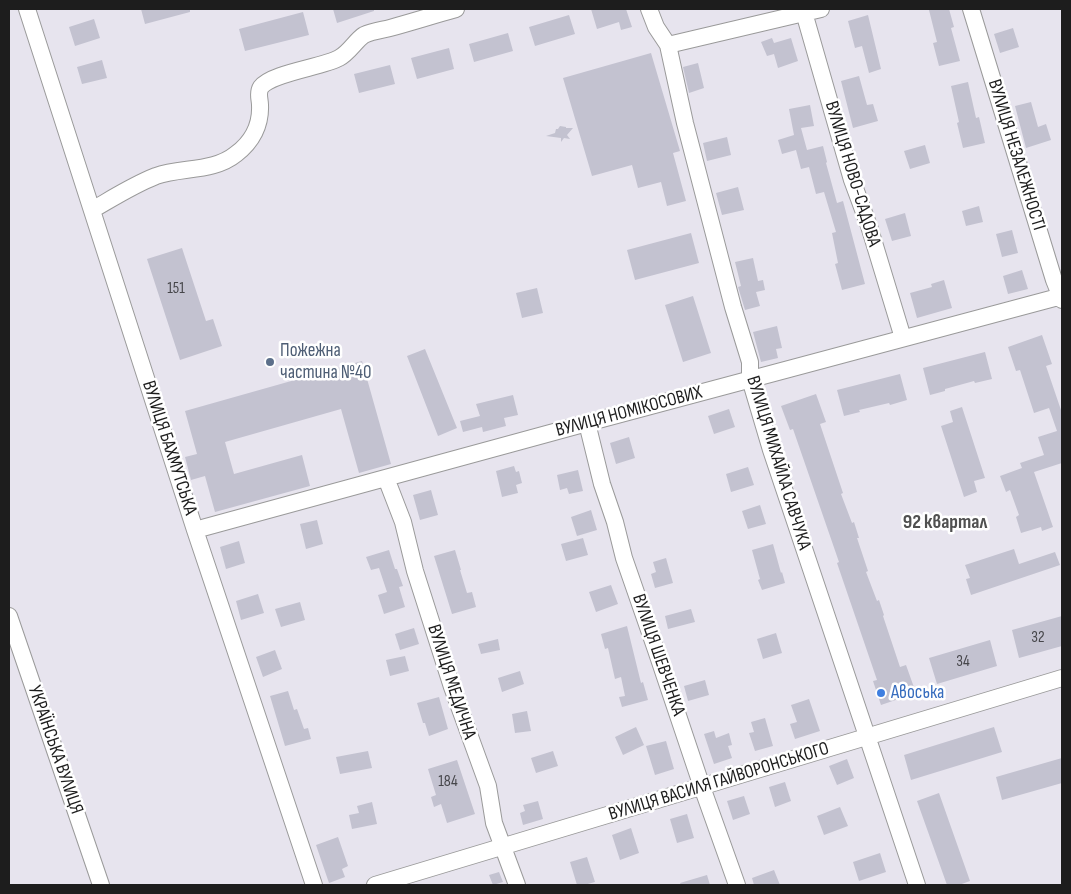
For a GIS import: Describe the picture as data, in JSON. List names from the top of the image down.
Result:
{
  "streets": {
    "street": [
      "ВУЛИЦЯ НЕЗАЛЕЖНОСТІ",
      "ВУЛИЦЯ НОВО-САДОВА",
      "ВУЛИЦЯ НОМІКОСОВИХ",
      "ВУЛИЦЯ БАХМУТСЬКА",
      "ВУЛИЦЯ МИХАЙЛА САВЧУКА",
      "ВУЛИЦЯ ШЕВЧЕНКА",
      "ВУЛИЦЯ МЕДИЧНА",
      "УКРАЇНСЬКА ВУЛИЦЯ",
      "ВУЛИЦЯ ВАСИЛЯ ГАЙВОРОНСЬКОГО"
    ]
  },
  "crossings": [
    ["ВУЛИЦЯ НЕЗАЛЕЖНОСТІ", "ВУЛИЦЯ НОМІКОСОВИХ"],
    ["ВУЛИЦЯ НОВО-САДОВА", "ВУЛИЦЯ НОМІКОСОВИХ"],
    ["ВУЛИЦЯ НОМІКОСОВИХ", "ВУЛИЦЯ БАХМУТСЬКА"],
    ["ВУЛИЦЯ НОМІКОСОВИХ", "ВУЛИЦЯ МИХАЙЛА САВЧУКА"],
    ["ВУЛИЦЯ НОМІКОСОВИХ", "ВУЛИЦЯ ШЕВЧЕНКА"],
    ["ВУЛИЦЯ НОМІКОСОВИХ", "ВУЛИЦЯ МЕДИЧНА"],
    ["ВУЛИЦЯ МИХАЙЛА САВЧУКА", "ВУЛИЦЯ ВАСИЛЯ ГАЙВОРОНСЬКОГО"],
    ["ВУЛИЦЯ ШЕВЧЕНКА", "ВУЛИЦЯ ВАСИЛЯ ГАЙВОРОНСЬКОГО"],
    ["ВУЛИЦЯ МЕДИЧНА", "ВУЛИЦЯ ВАСИЛЯ ГАЙВОРОНСЬКОГО"]
  ],
  "districts": ["92 квартал"],
  "places": ["Пожежна частина №40", "Авоська"],
  "house_numbers": [
    "151",
    "32",
    "34",
    "184"
  ]
}
